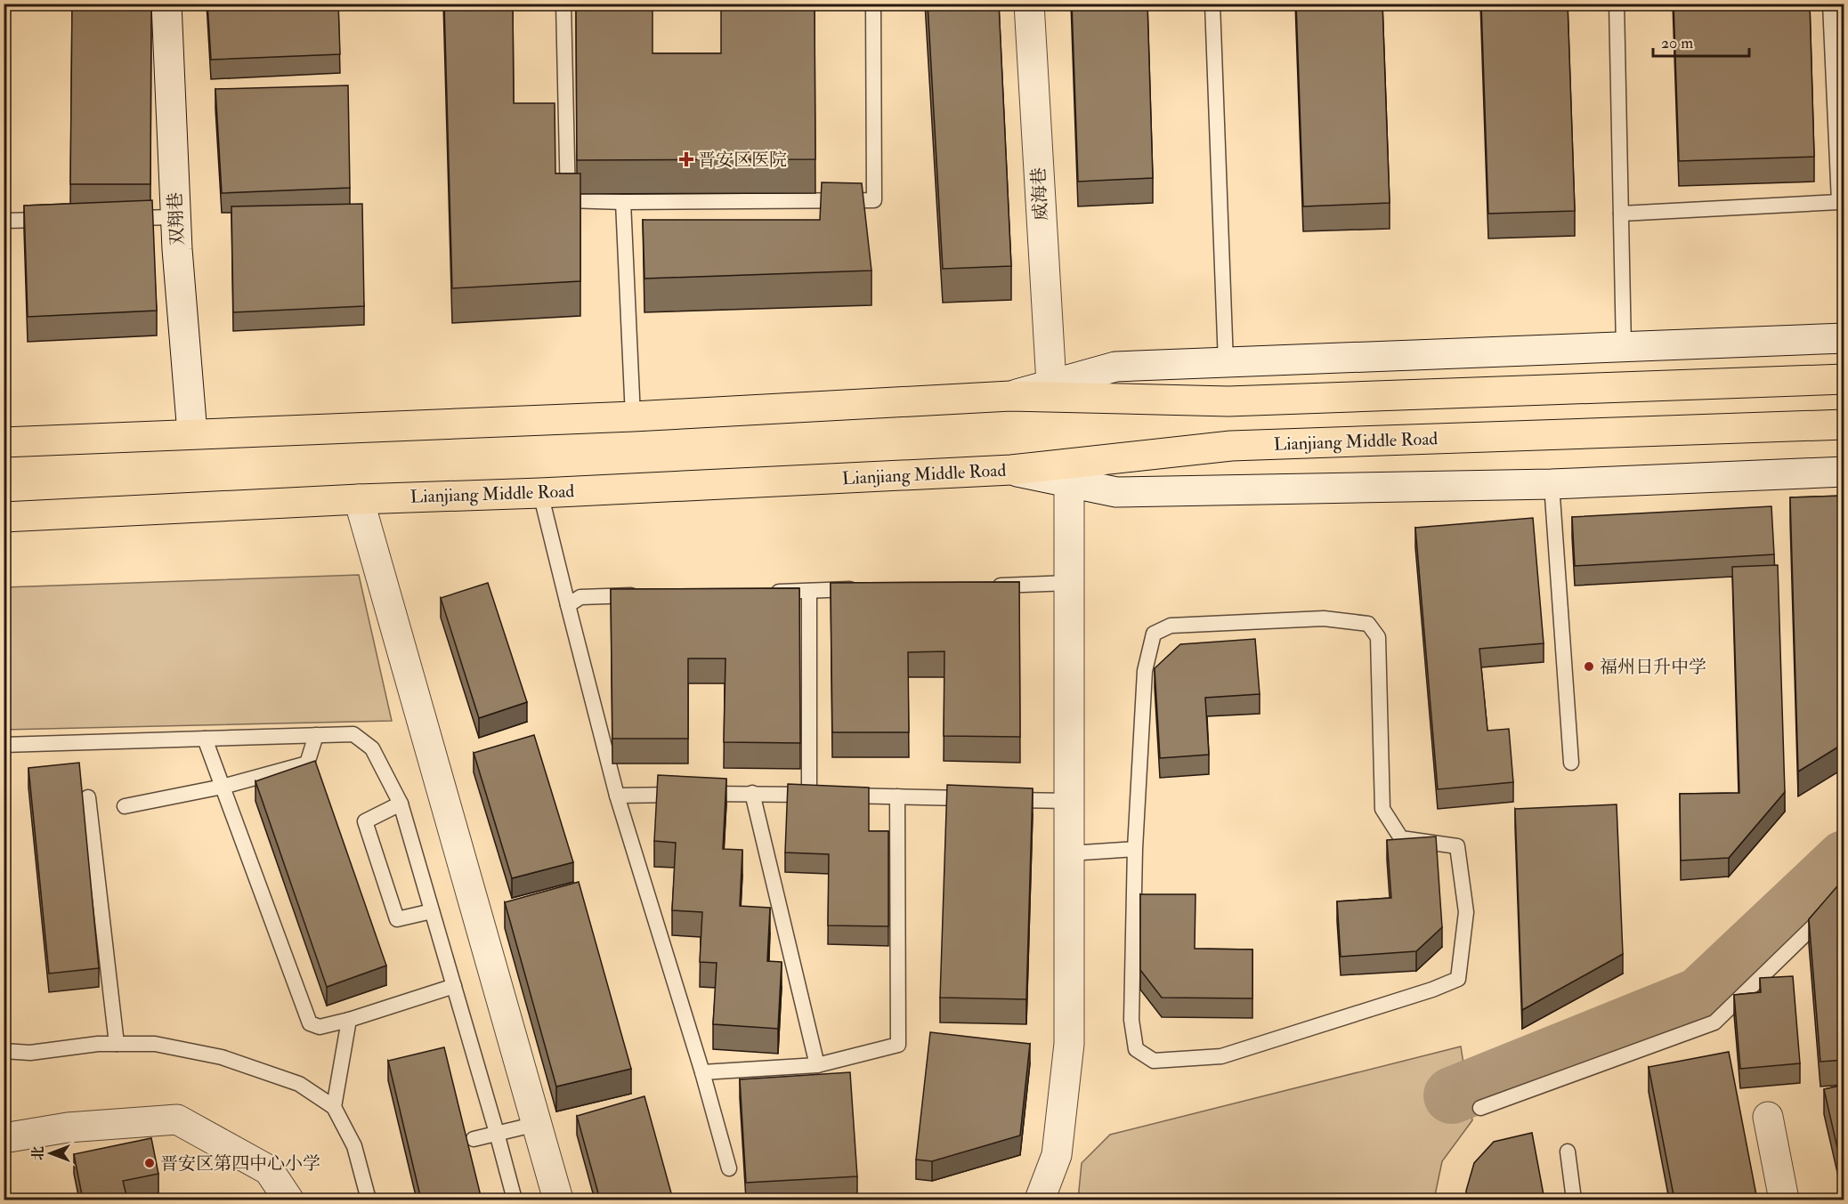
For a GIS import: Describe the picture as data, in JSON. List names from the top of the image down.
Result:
{
  "streets": {
    "highway": ["Lianjiang Middle Road"],
    "street": ["威海巷", "双翔巷"]
  },
  "places": {
    "health": ["晋安区医院"],
    "other": ["福州日升中学", "晋安区第四中心小学"]
  },
  "scale_bar": "20 m",
  "north": "left"
}
